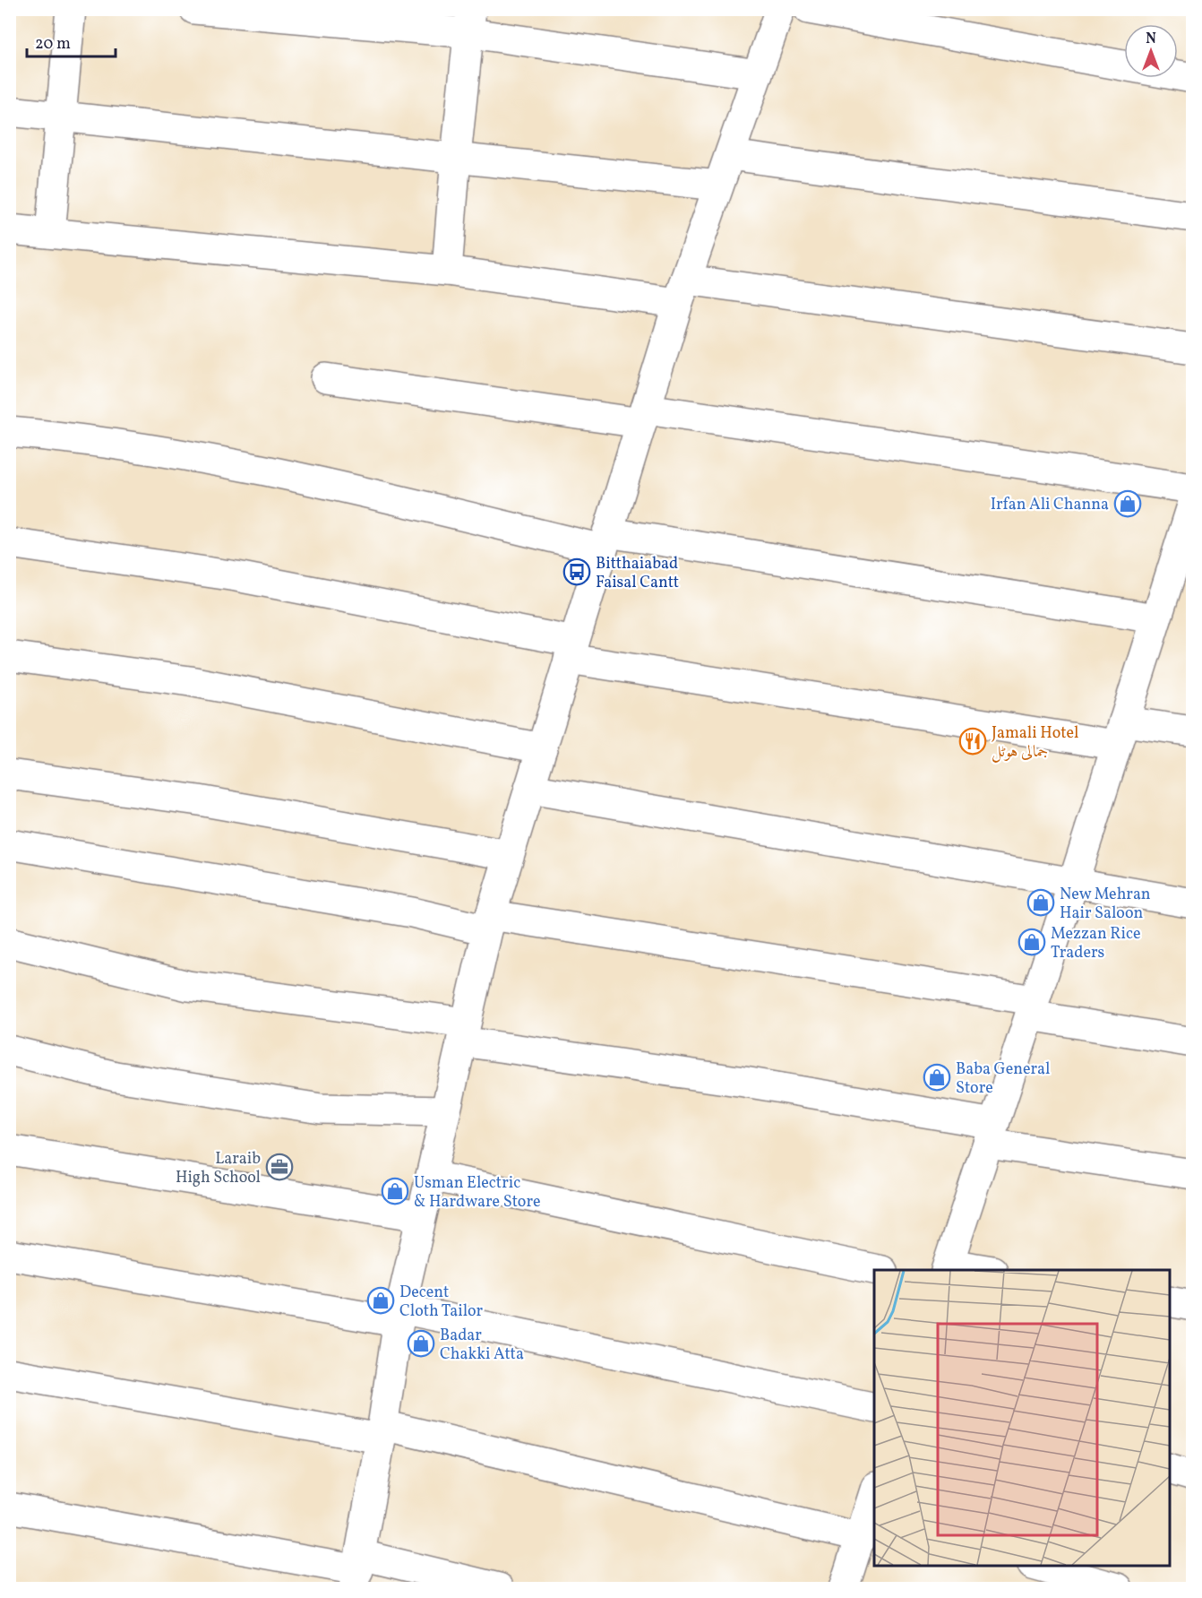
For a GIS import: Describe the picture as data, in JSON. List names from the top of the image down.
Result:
{
  "places": {
    "shop": [
      "Irfan Ali Channa",
      "New Mehran Hair Saloon",
      "Mezzan Rice Traders",
      "Baba General Store",
      "Usman Electric & Hardware Store",
      "Decent Cloth Tailor",
      "Badar Chakki Atta"
    ],
    "bus stop": ["Bitthaiabad Faisal Cantt"],
    "restaurant": ["Jamali Hotel جمالی ہوٹل"],
    "office": ["Laraib High School"]
  },
  "scale_bar": "20 m",
  "north": "top"
}
